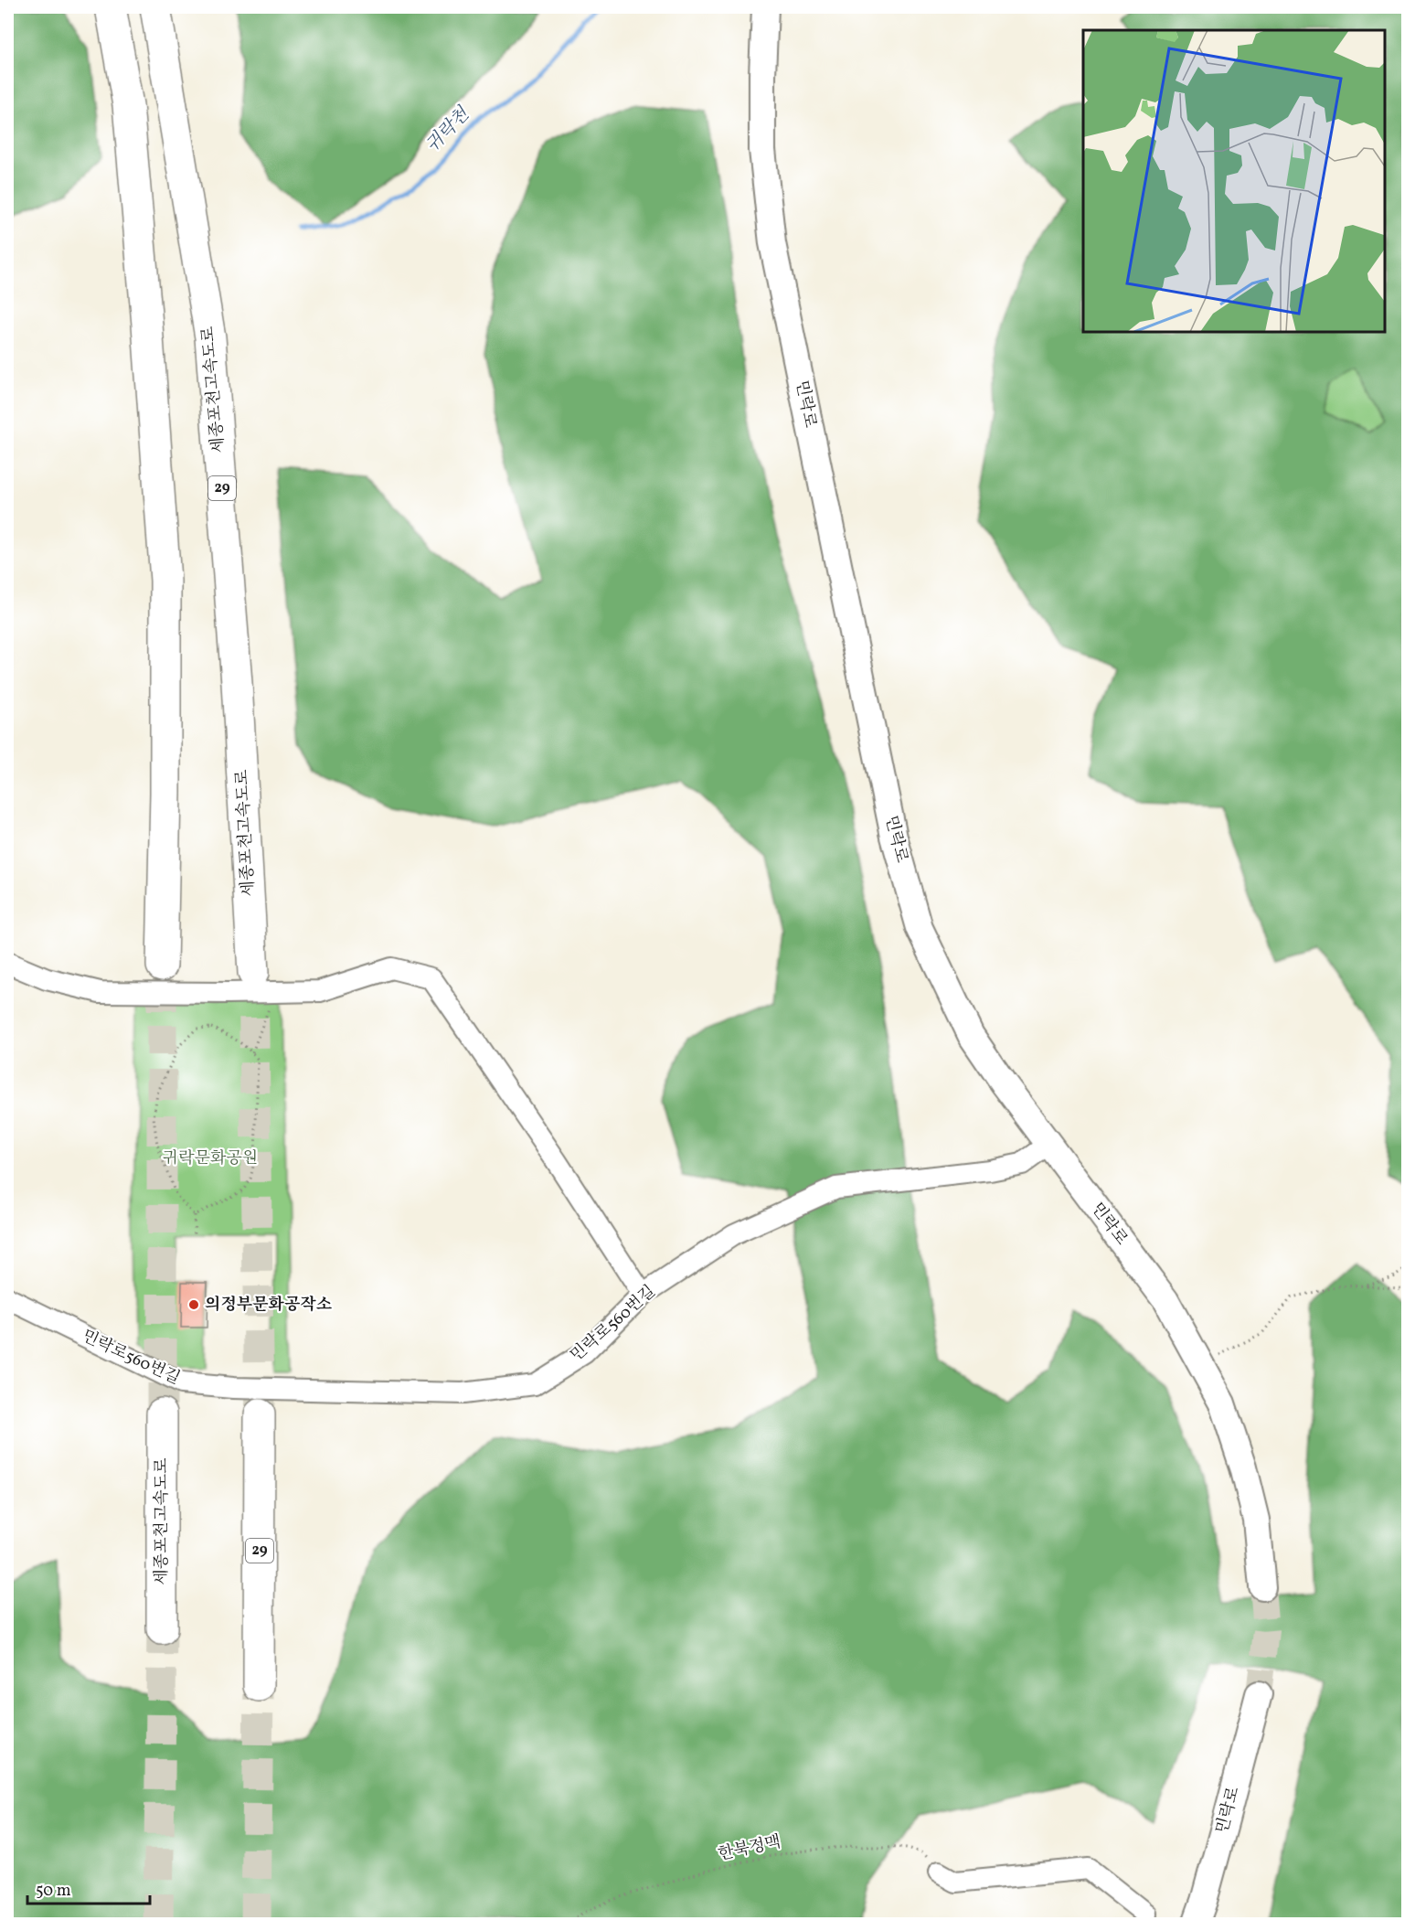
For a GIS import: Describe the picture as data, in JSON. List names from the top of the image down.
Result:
{
  "streets": {
    "highway": ["세종포천고속도로", "29"],
    "main road": ["민락로"],
    "street": ["민락로560번길"],
    "path": ["한북정맥"]
  },
  "crossings": [
    ["민락로", "민락로560번길"]
  ],
  "water": ["귀락천"],
  "parks": ["귀락문화공원"],
  "places": ["의정부문화공작소"],
  "scale_bar": "50 m"
}
